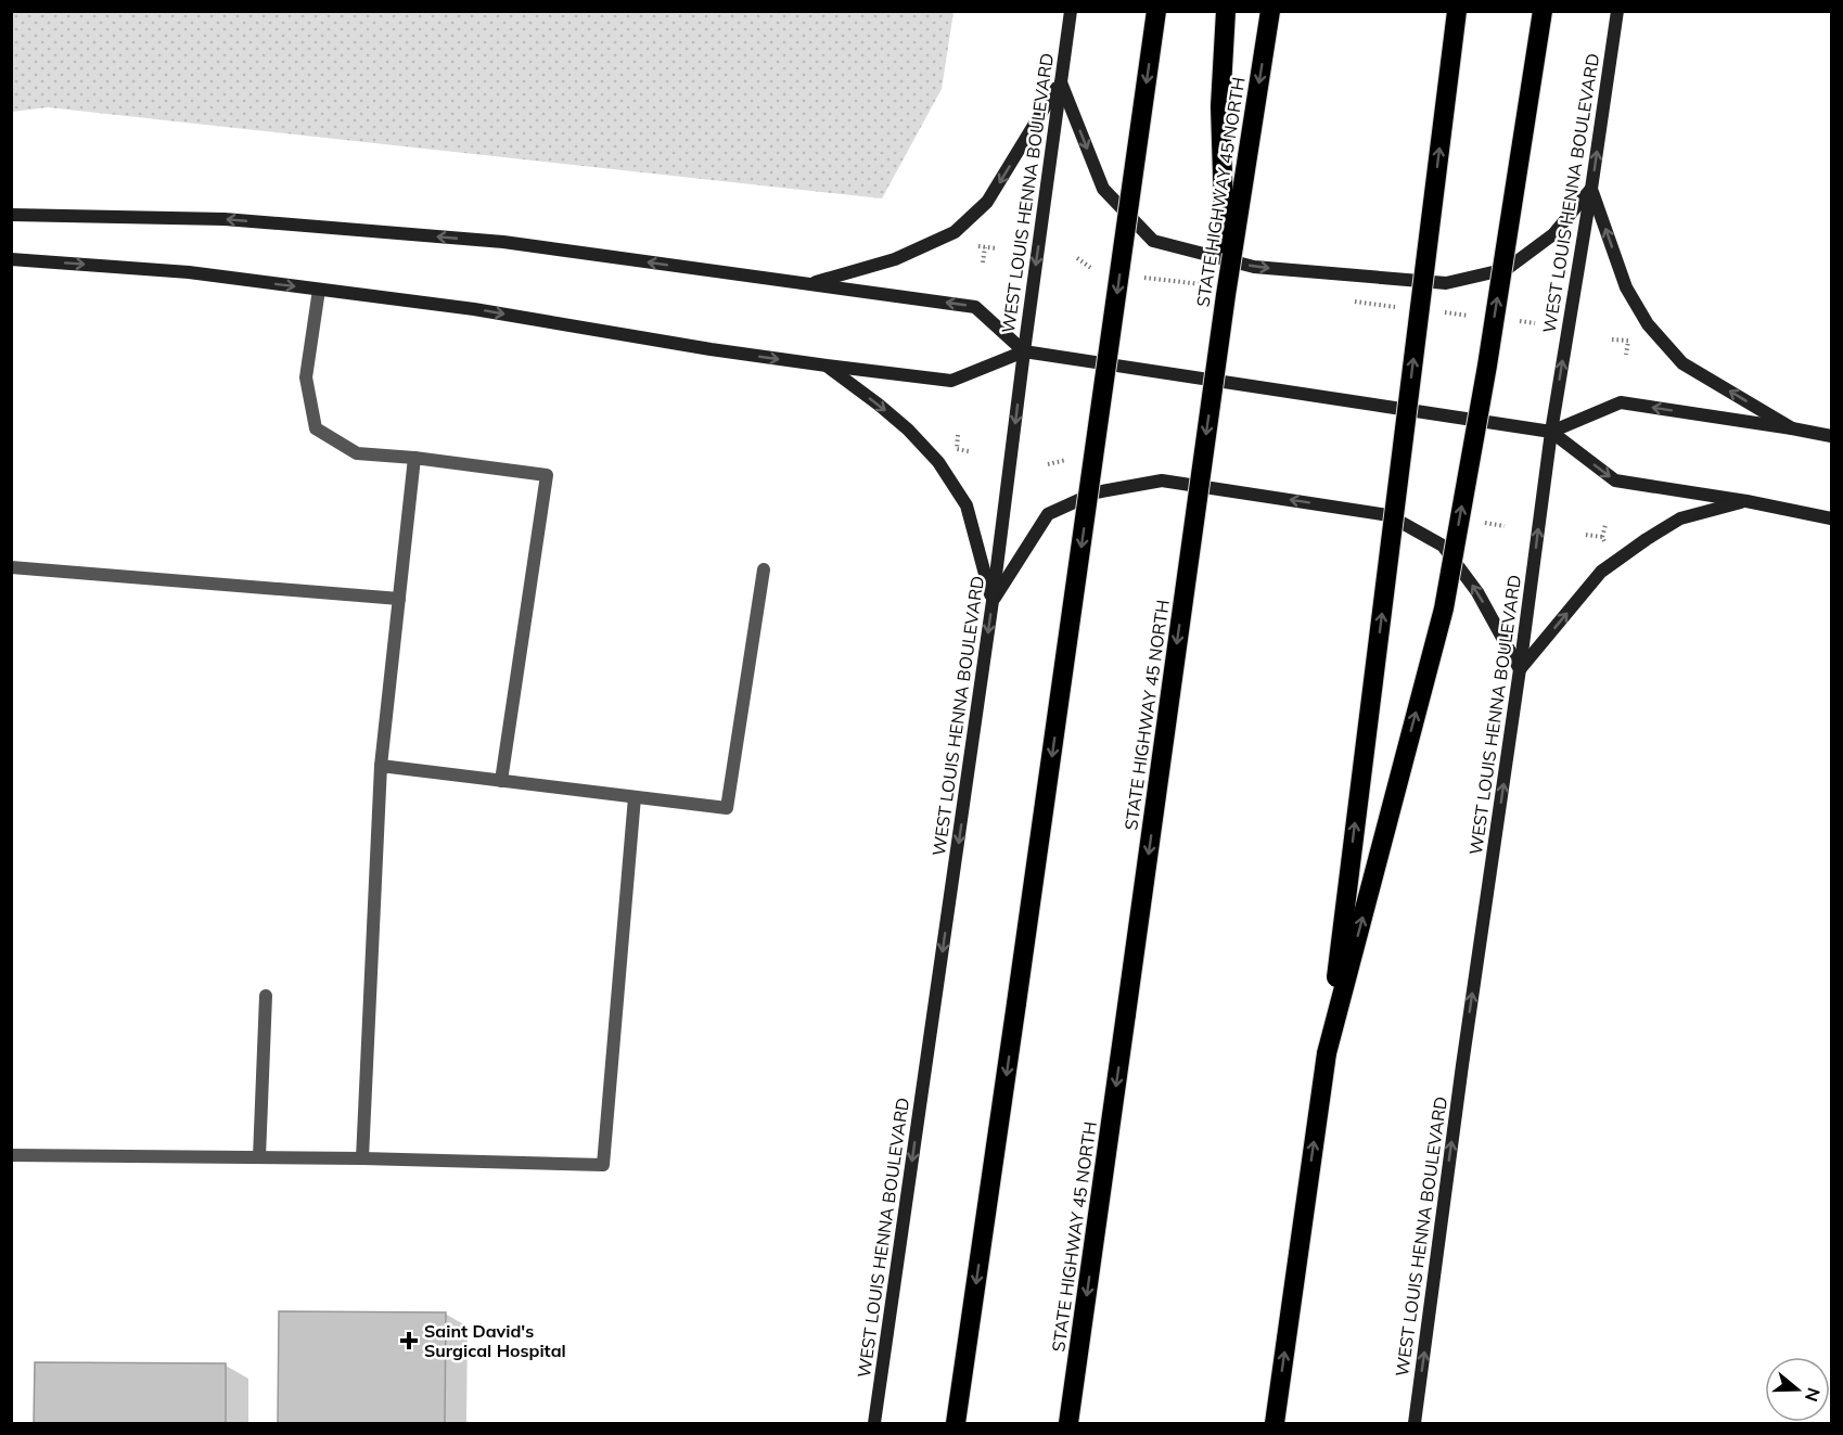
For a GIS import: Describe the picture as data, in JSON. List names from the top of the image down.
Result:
{
  "streets": {
    "highway": ["STATE HIGHWAY 45 NORTH"],
    "main road": ["WEST LOUIS HENNA BOULEVARD"]
  },
  "places": {
    "health": ["Saint David's Surgical Hospital"]
  },
  "north": "right"
}
